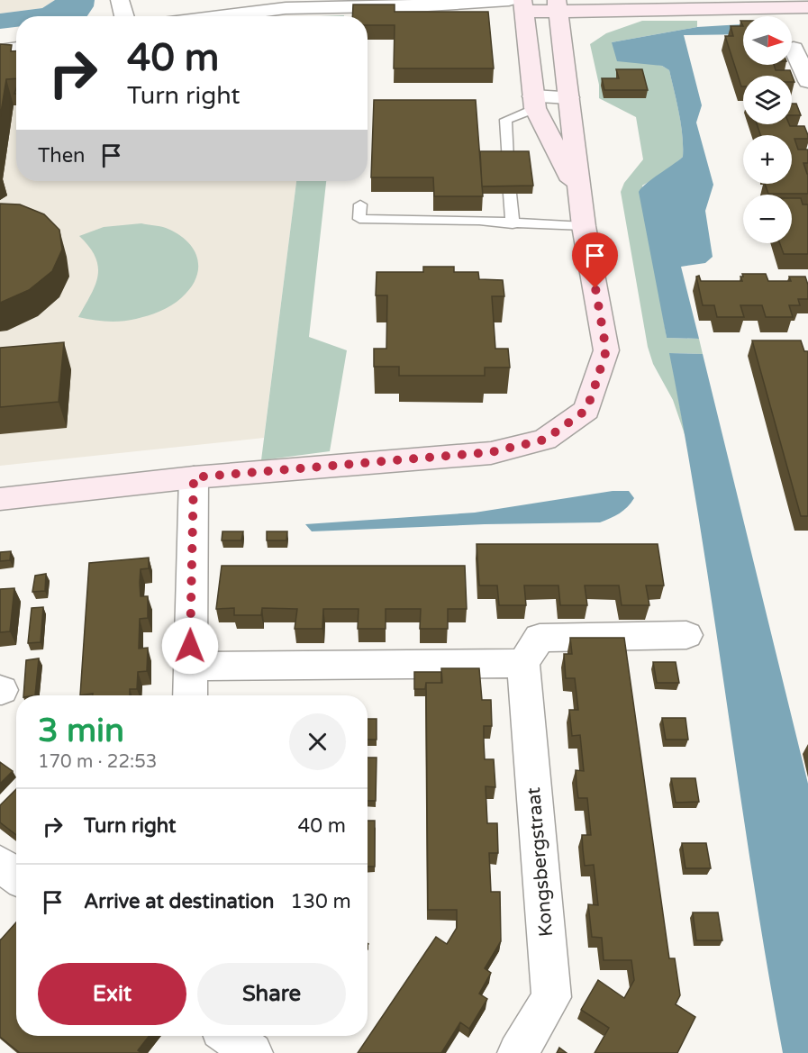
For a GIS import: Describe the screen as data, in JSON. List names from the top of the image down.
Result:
{
  "streets": {
    "street": ["Kongsbergstraat"]
  },
  "north": "right",
  "page": {
    "map_buttons": ["+", "−"],
    "turn": ["40 m", "Turn right"],
    "then": "Then",
    "heading": ["3 min", "170 m · 22:53"],
    "list": [
      {
        "name": "Turn right",
        "value": "40 m"
      },
      {
        "name": "Arrive at destination",
        "value": "130 m"
      }
    ],
    "buttons": ["Exit", "Share"]
  }
}
